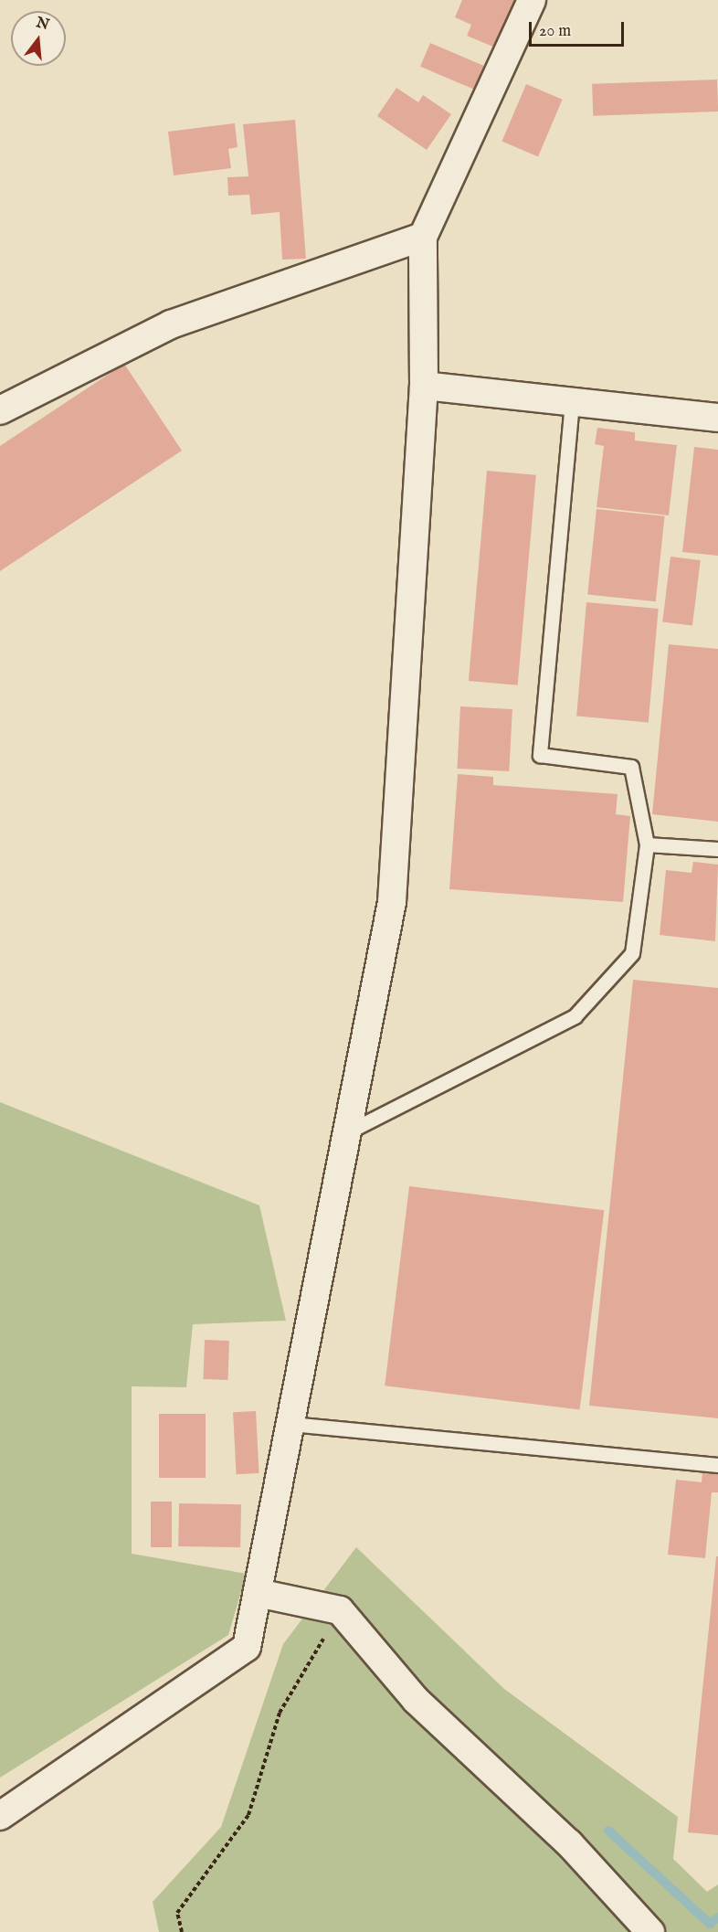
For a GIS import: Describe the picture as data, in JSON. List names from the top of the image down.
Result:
{
  "scale_bar": "20 m",
  "north": "top"
}
